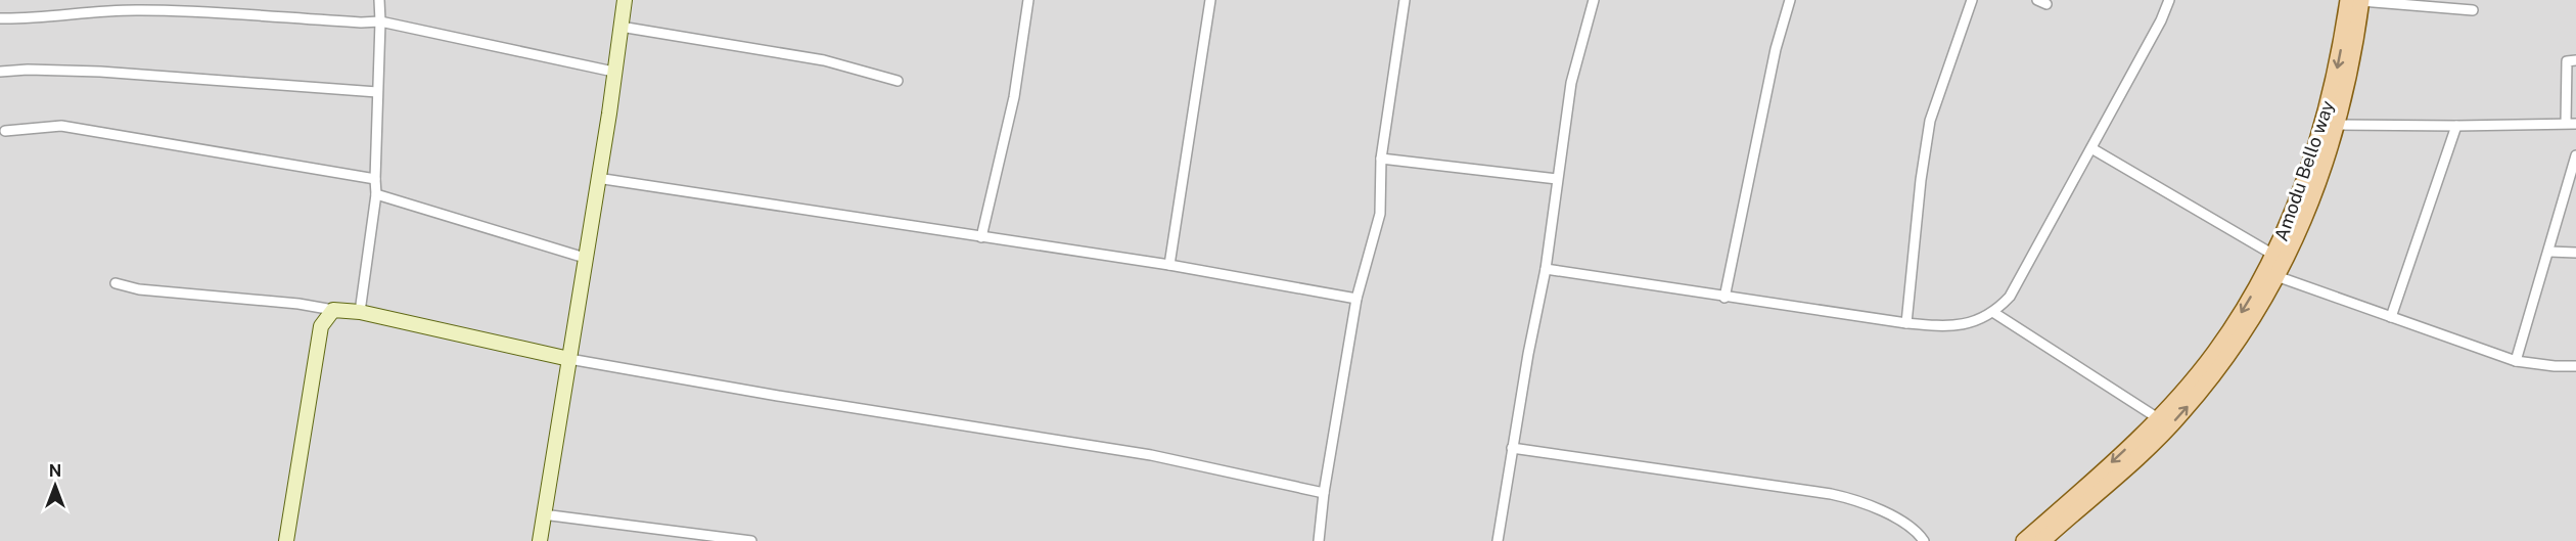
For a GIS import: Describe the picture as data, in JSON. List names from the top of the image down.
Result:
{
  "streets": {
    "main road": ["Amodu Bello way"]
  },
  "north": "top"
}
